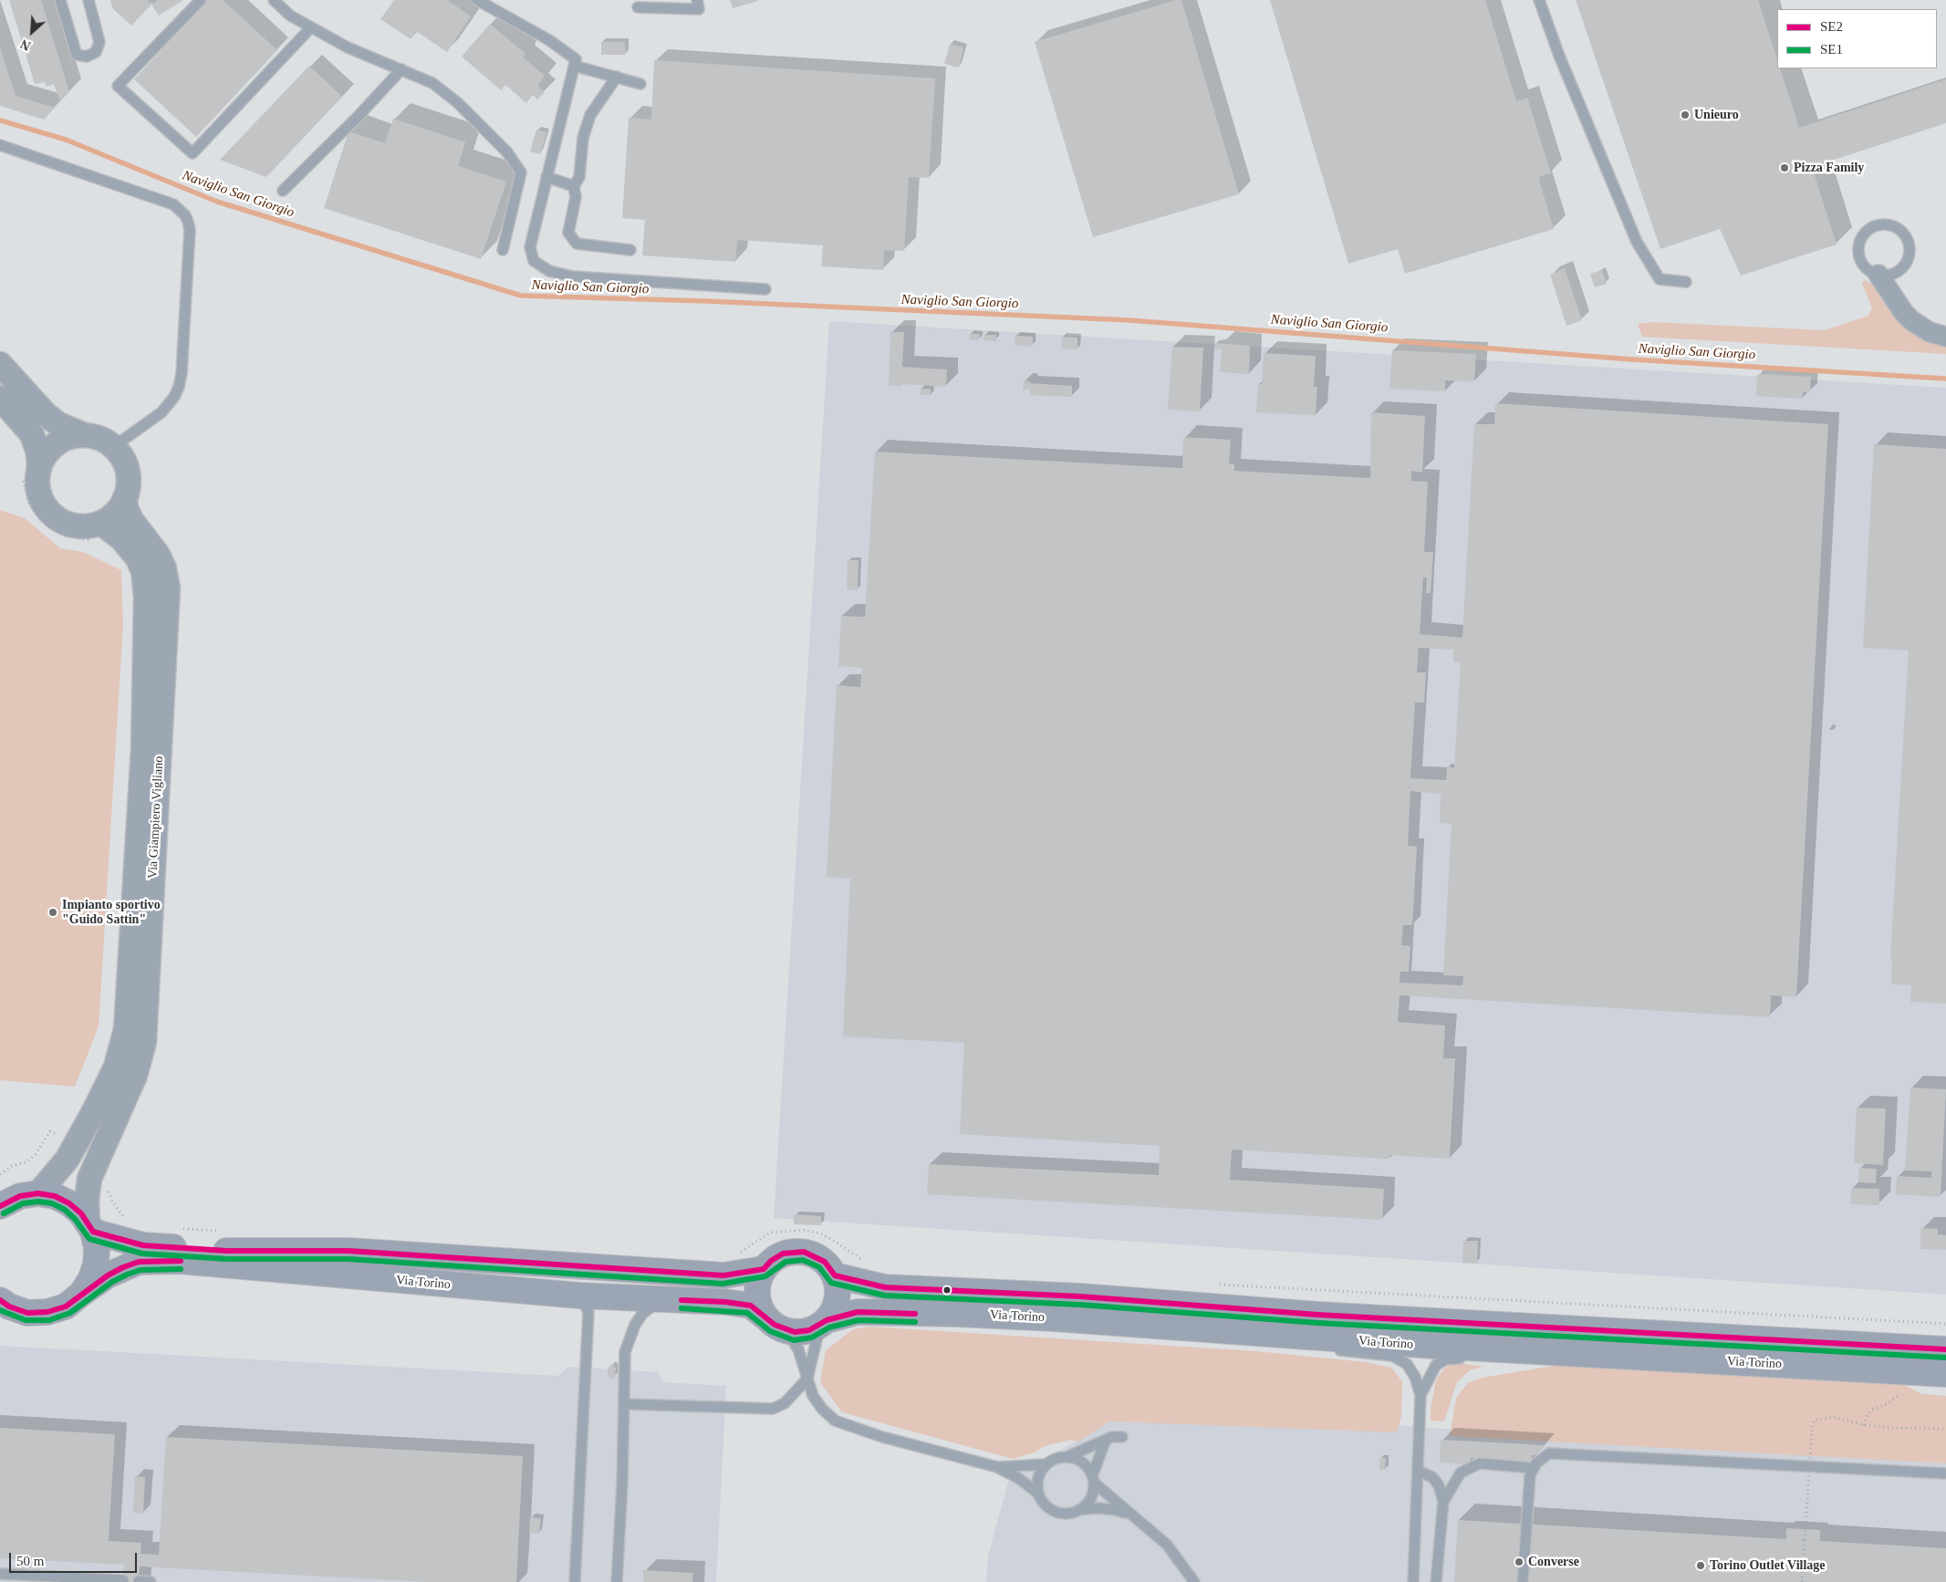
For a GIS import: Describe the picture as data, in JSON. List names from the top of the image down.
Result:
{
  "streets": {
    "main road": ["Via Torino"],
    "street": ["Via Giampiero Vigliano"]
  },
  "water": ["Naviglio San Giorgio"],
  "places": [
    "Unieuro",
    "Pizza Family",
    "Impianto sportivo \"Guido Sattin\"",
    "Converse",
    "Torino Outlet Village"
  ],
  "lines": ["transit line SE2", "transit line SE1"],
  "legend": ["SE2", "SE1"],
  "scale_bar": "50 m",
  "north": "bottom left"
}
